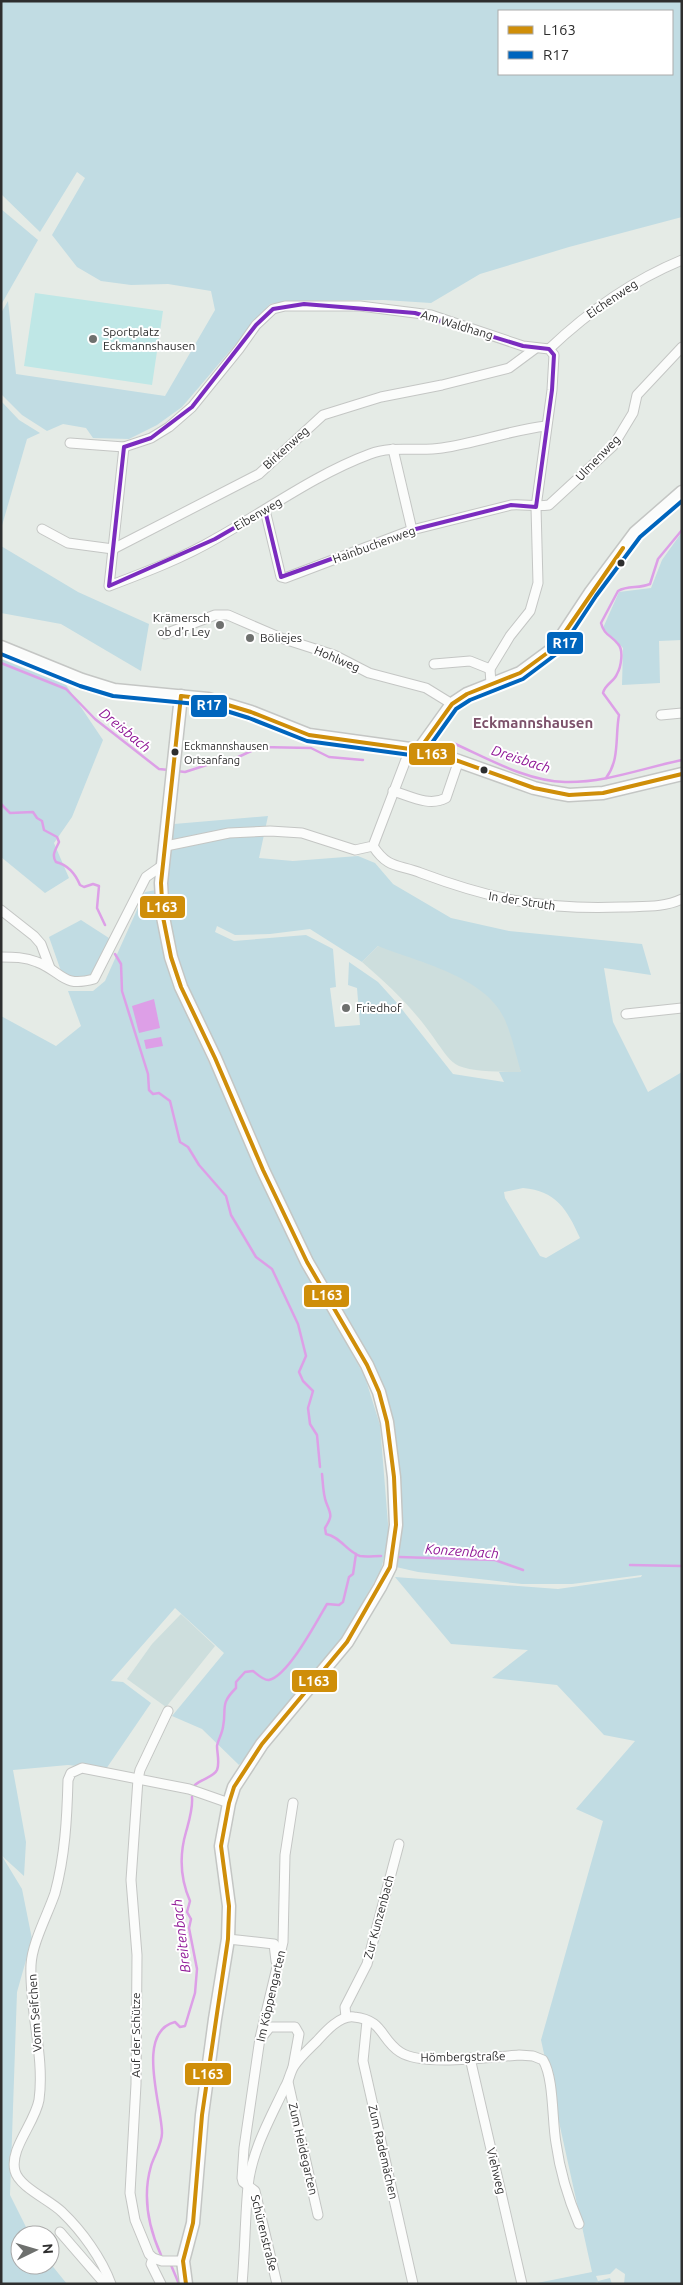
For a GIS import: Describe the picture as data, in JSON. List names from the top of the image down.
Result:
{
  "streets": {
    "street": [
      "Eichenweg",
      "Am Waldhang",
      "Birkenweg",
      "Ulmenweg",
      "Eibenweg",
      "Hainbuchenweg",
      "Hohlweg",
      "In der Struth",
      "Zur Kunzenbach",
      "Im Köppengarten",
      "Vorm Seifchen",
      "Auf der Schütze",
      "Hömbergstraße",
      "Zum Heidegarten",
      "Zum Rademächen",
      "Viehweg",
      "Schürenstraße"
    ]
  },
  "crossings": [
    ["Eichenweg", "Am Waldhang"],
    ["Am Waldhang", "Birkenweg"],
    ["Am Waldhang", "Eibenweg"],
    ["Birkenweg", "Eibenweg"],
    ["Ulmenweg", "Hainbuchenweg"],
    ["Eibenweg", "Hainbuchenweg"],
    ["Im Köppengarten", "Schürenstraße"],
    ["Vorm Seifchen", "Auf der Schütze"],
    ["Hömbergstraße", "Zum Rademächen"],
    ["Hömbergstraße", "Viehweg"]
  ],
  "districts": ["Eckmannshausen"],
  "water": ["Dreisbach", "Konzenbach", "Breitenbach"],
  "places": [
    "Sportplatz Eckmannshausen",
    "Krämersch ob d'r Ley",
    "Böliejes",
    "Eckmannshausen Ortsanfang",
    "Friedhof"
  ],
  "lines": ["transit line R17", "transit line L163"],
  "legend": ["L163", "R17"],
  "north": "right"
}
